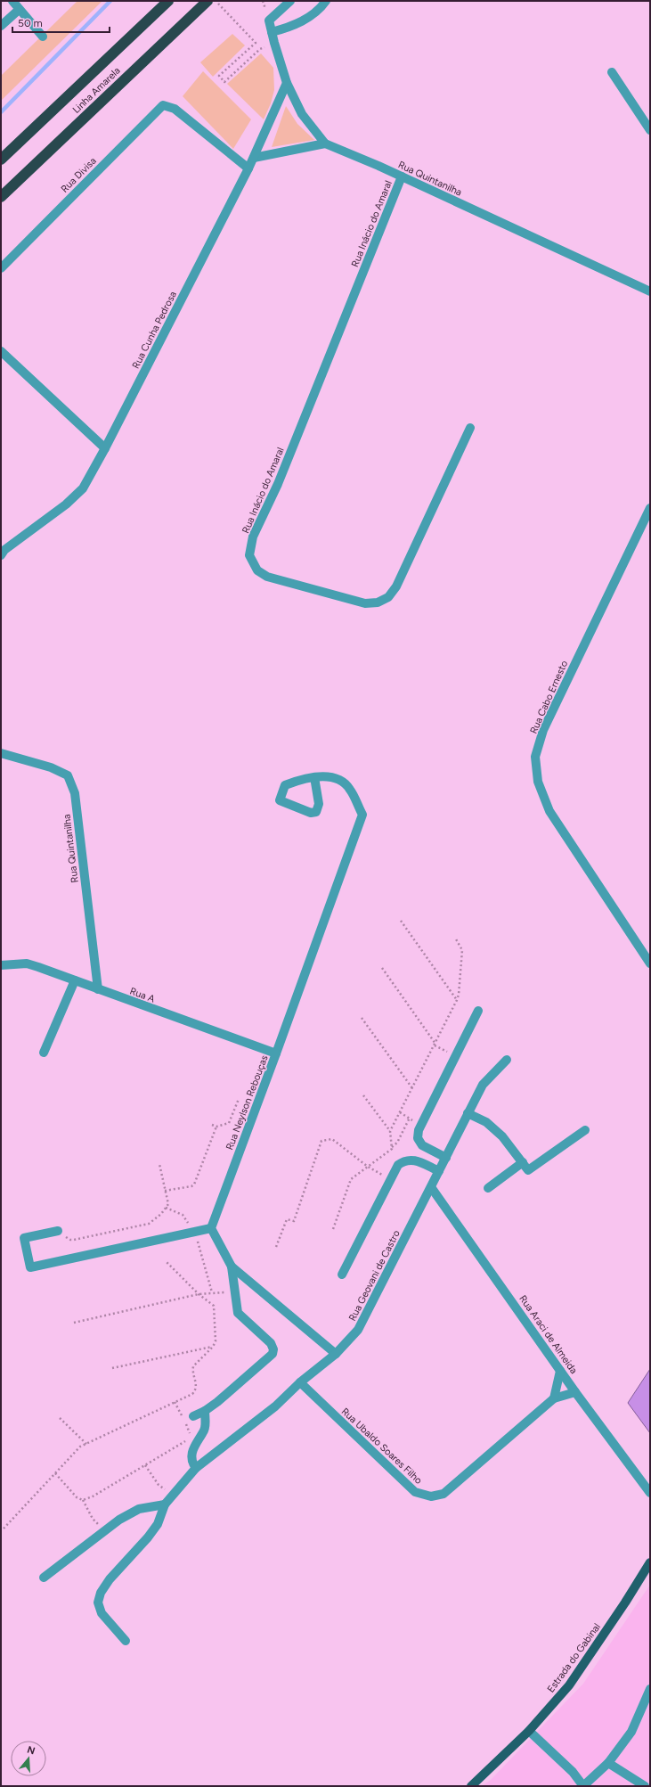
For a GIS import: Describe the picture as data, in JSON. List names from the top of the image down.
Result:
{
  "streets": {
    "highway": ["Linha Amarela"],
    "main road": ["Estrada do Gabinal"],
    "street": [
      "Rua Divisa",
      "Rua Quintanilha",
      "Rua Inácio do Amaral",
      "Rua Cunha Pedrosa",
      "Rua Cabo Ernesto",
      "Rua A",
      "Rua Neylson Rebouças",
      "Rua Geovani de Castro",
      "Rua Araci de Almeida",
      "Rua Ubaldo Soares Filho"
    ]
  },
  "crossings": [
    ["Rua Divisa", "Rua Cunha Pedrosa"],
    ["Rua Quintanilha", "Rua Inácio do Amaral"],
    ["Rua Quintanilha", "Rua Cunha Pedrosa"],
    ["Rua Quintanilha", "Rua A"],
    ["Rua A", "Rua Neylson Rebouças"],
    ["Rua Geovani de Castro", "Rua Araci de Almeida"],
    ["Rua Geovani de Castro", "Rua Ubaldo Soares Filho"],
    ["Rua Araci de Almeida", "Rua Ubaldo Soares Filho"]
  ],
  "scale_bar": "50 m",
  "north": "top"
}
